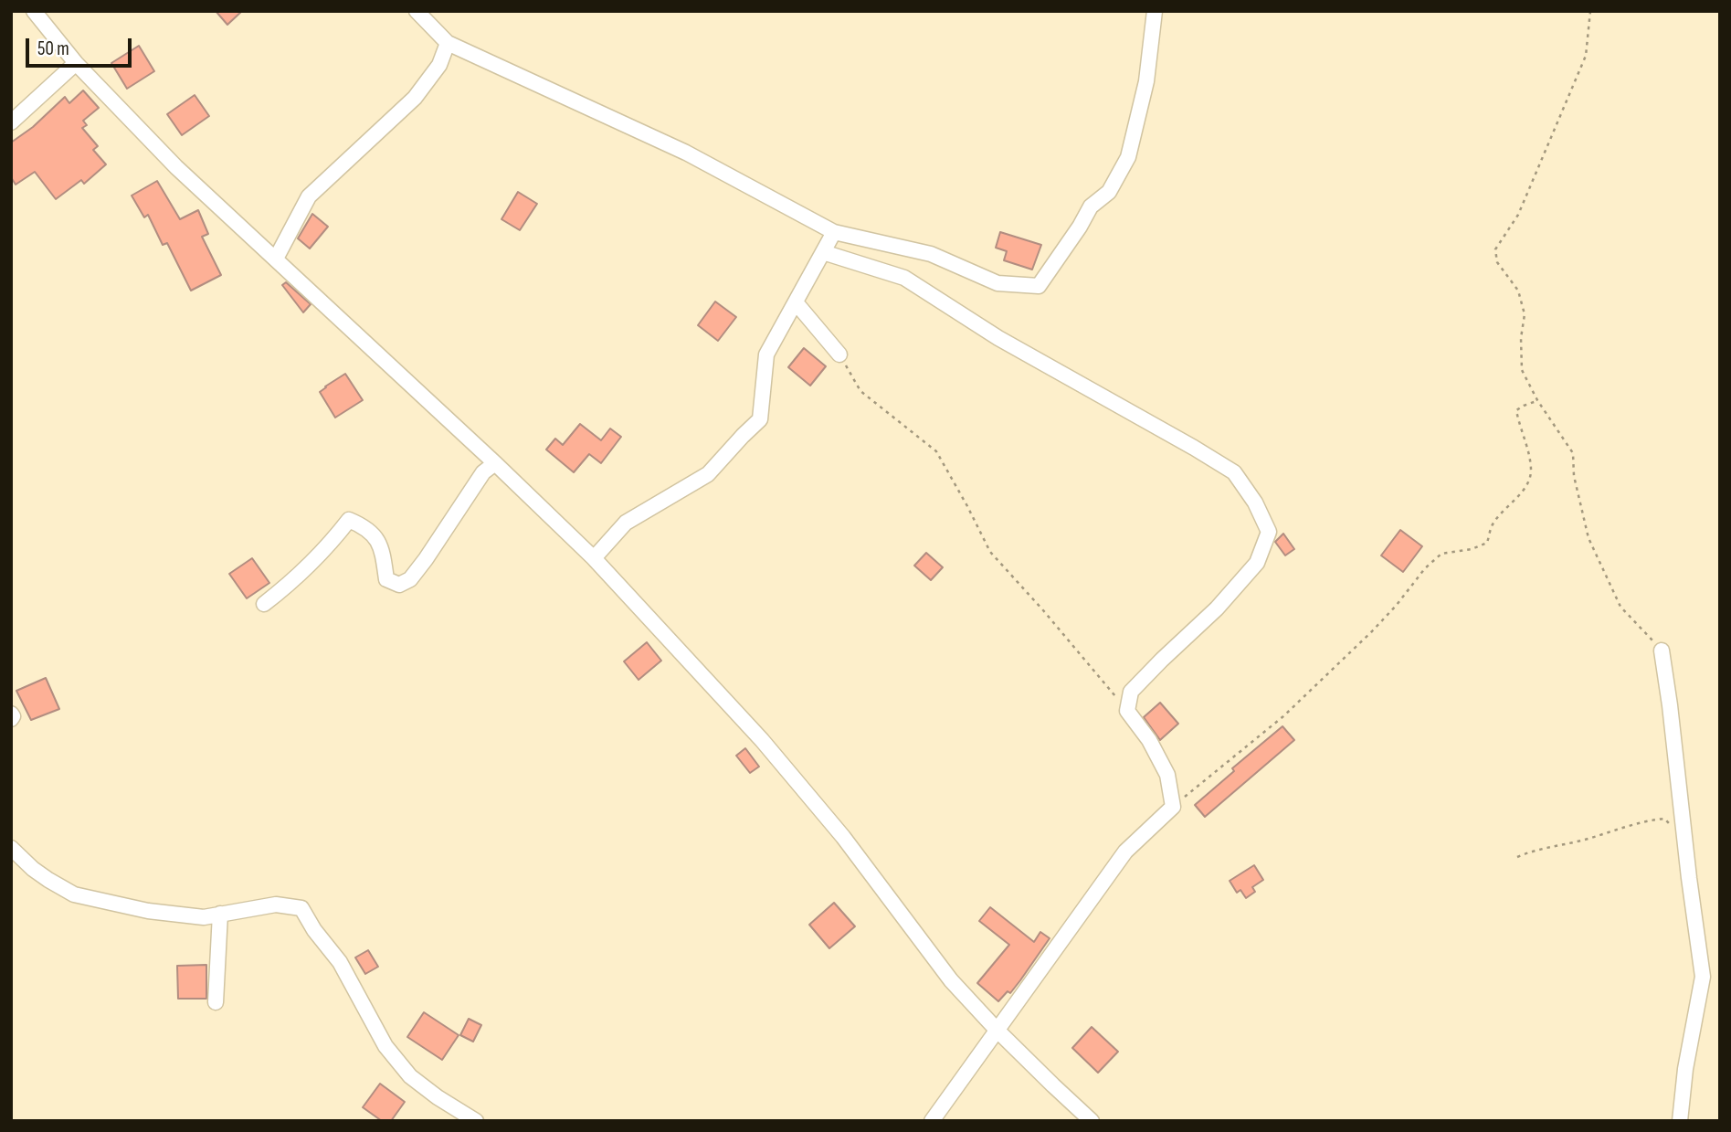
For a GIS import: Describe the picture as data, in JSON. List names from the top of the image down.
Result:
{
  "scale_bar": "50 m"
}
